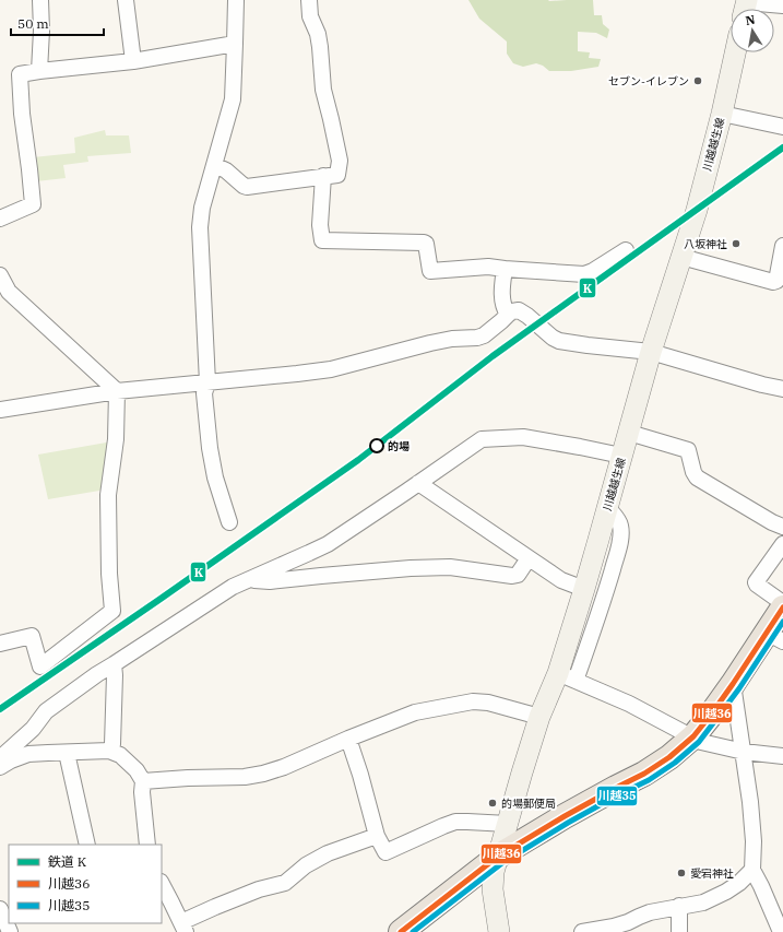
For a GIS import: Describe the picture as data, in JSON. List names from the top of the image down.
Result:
{
  "streets": {
    "main road": ["川越越生線"]
  },
  "places": [
    "セブン-イレブン",
    "八坂神社",
    "的場",
    "的場郵便局",
    "愛宕神社"
  ],
  "lines": ["rail line K", "transit line 川越36", "transit line 川越35"],
  "legend": ["鉄道 K", "川越36", "川越35"],
  "scale_bar": "50 m",
  "north": "top"
}
